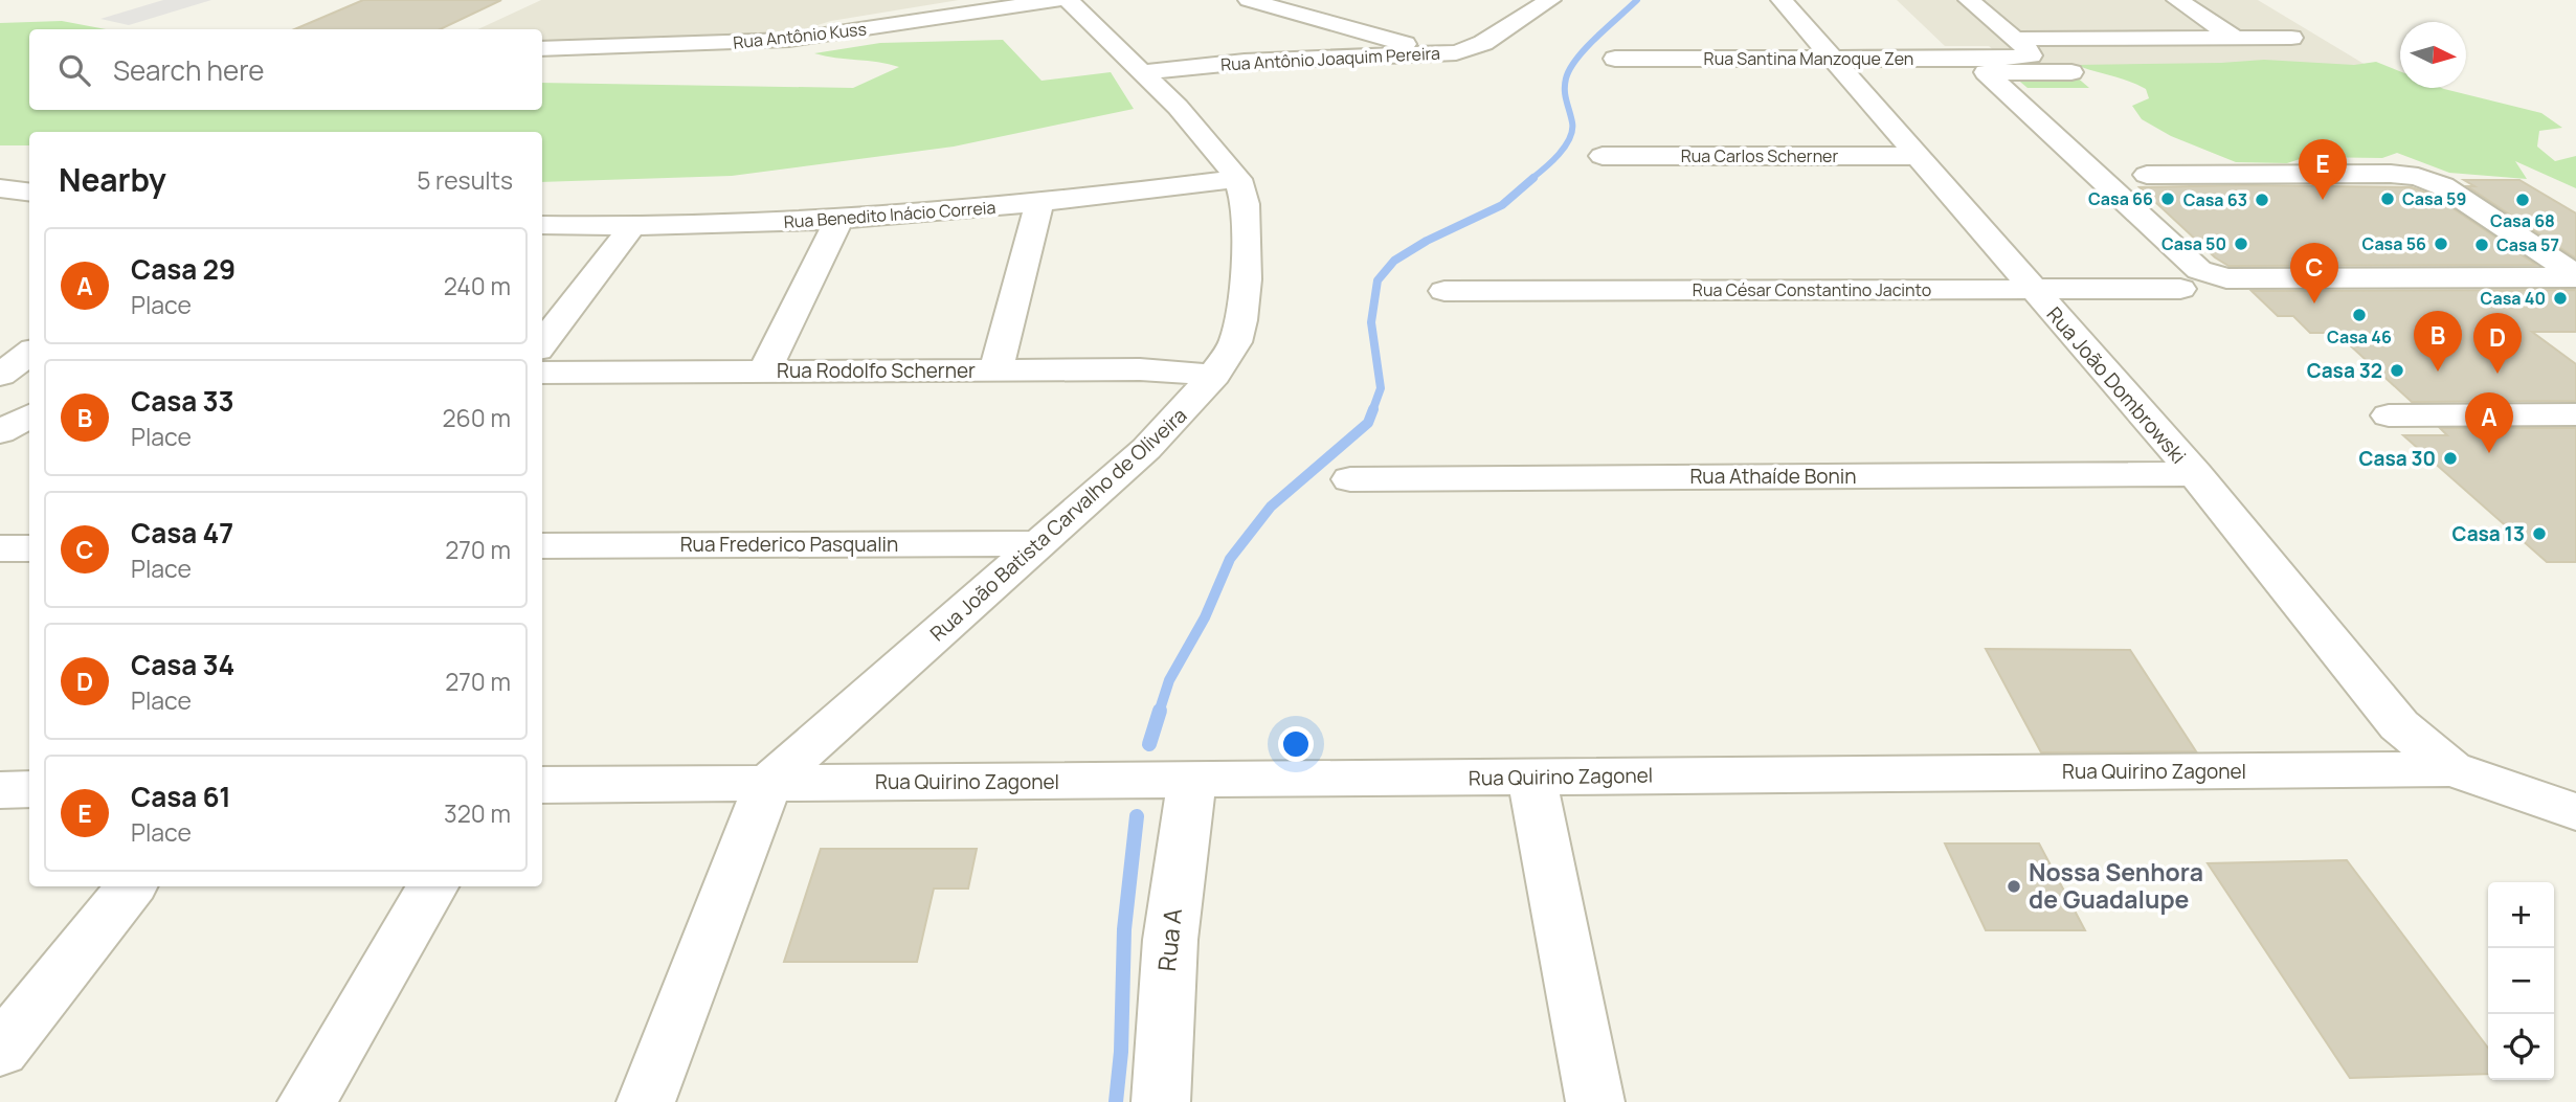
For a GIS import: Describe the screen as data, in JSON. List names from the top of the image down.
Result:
{
  "streets": {
    "street": [
      "Rua Antônio Kuss",
      "Rua Antônio Joaquim Pereira",
      "Rua Santina Manzoque Zen",
      "Rua Carlos Scherner",
      "Rua Benedito Inácio Correia",
      "Rua César Constantino Jacinto",
      "Rua Rodolfo Scherner",
      "Rua João Dombrowski",
      "Rua Athaíde Bonin",
      "Rua João Batista Carvalho de Oliveira",
      "Rua Frederico Pasqualin",
      "Rua Quirino Zagonel",
      "Rua A"
    ]
  },
  "crossings": [
    ["Rua Antônio Joaquim Pereira", "Rua João Batista Carvalho de Oliveira"],
    ["Rua Santina Manzoque Zen", "Rua João Dombrowski"],
    ["Rua Carlos Scherner", "Rua João Dombrowski"],
    ["Rua Benedito Inácio Correia", "Rua João Batista Carvalho de Oliveira"],
    ["Rua César Constantino Jacinto", "Rua João Dombrowski"],
    ["Rua Rodolfo Scherner", "Rua João Batista Carvalho de Oliveira"],
    ["Rua João Dombrowski", "Rua Athaíde Bonin"],
    ["Rua João Dombrowski", "Rua Quirino Zagonel"],
    ["Rua João Batista Carvalho de Oliveira", "Rua Frederico Pasqualin"],
    ["Rua João Batista Carvalho de Oliveira", "Rua Quirino Zagonel"],
    ["Rua Quirino Zagonel", "Rua A"]
  ],
  "places": [
    "Casa 66",
    "Casa 59",
    "Casa 63",
    "Casa 68",
    "Casa 50",
    "Casa 56",
    "Casa 57",
    "Casa 40",
    "Casa 46",
    "Casa 32",
    "Casa 30",
    "Casa 13",
    "Nossa Senhora de Guadalupe"
  ],
  "north": "right",
  "page": {
    "search": "Search here",
    "heading": ["Nearby", "5 results"],
    "pins": [
      "E",
      "C",
      "B",
      "D",
      "A"
    ],
    "list": [
      {
        "mark": "A",
        "name": "Casa 29",
        "note": "Place",
        "value": "240 m"
      },
      {
        "mark": "B",
        "name": "Casa 33",
        "note": "Place",
        "value": "260 m"
      },
      {
        "mark": "C",
        "name": "Casa 47",
        "note": "Place",
        "value": "270 m"
      },
      {
        "mark": "D",
        "name": "Casa 34",
        "note": "Place",
        "value": "270 m"
      },
      {
        "mark": "E",
        "name": "Casa 61",
        "note": "Place",
        "value": "320 m"
      }
    ],
    "map_buttons": ["+", "−"]
  }
}
